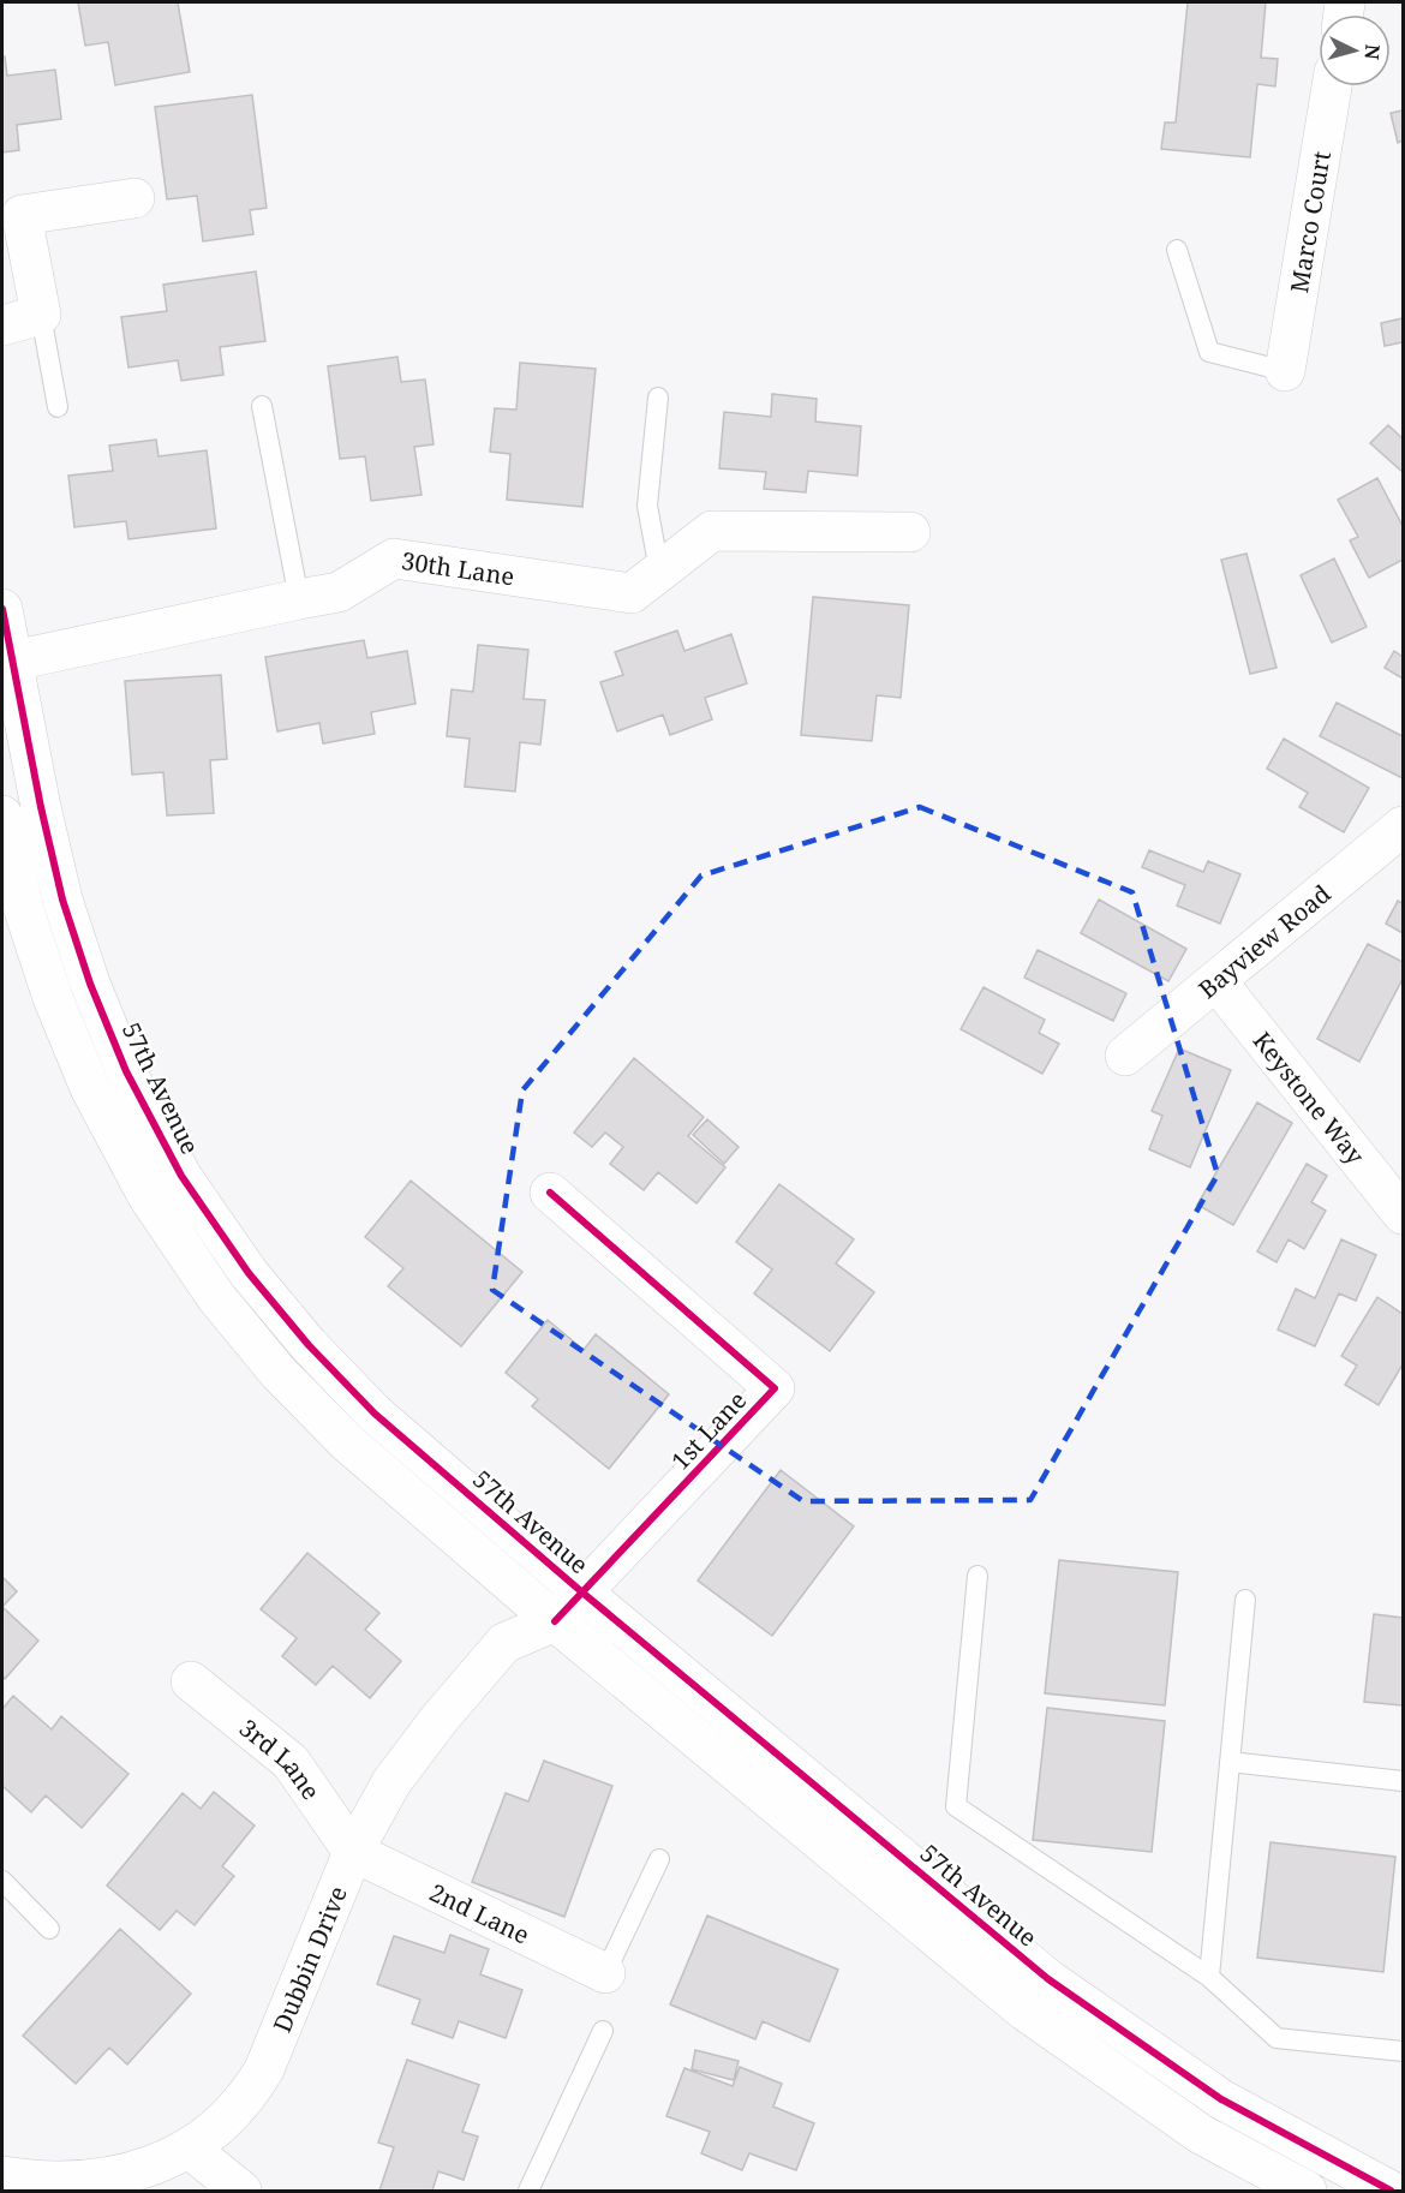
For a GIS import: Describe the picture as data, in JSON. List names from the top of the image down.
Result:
{
  "streets": {
    "street": [
      "Marco Court",
      "30th Lane",
      "Bayview Road",
      "57th Avenue",
      "Keystone Way",
      "1st Lane",
      "3rd Lane",
      "2nd Lane",
      "Dubbin Drive"
    ]
  },
  "crossings": [
    ["30th Lane", "57th Avenue"],
    ["Bayview Road", "Keystone Way"],
    ["57th Avenue", "1st Lane"],
    ["1st Lane", "Dubbin Drive"],
    ["3rd Lane", "2nd Lane"],
    ["3rd Lane", "Dubbin Drive"],
    ["2nd Lane", "Dubbin Drive"]
  ],
  "north": "right"
}
